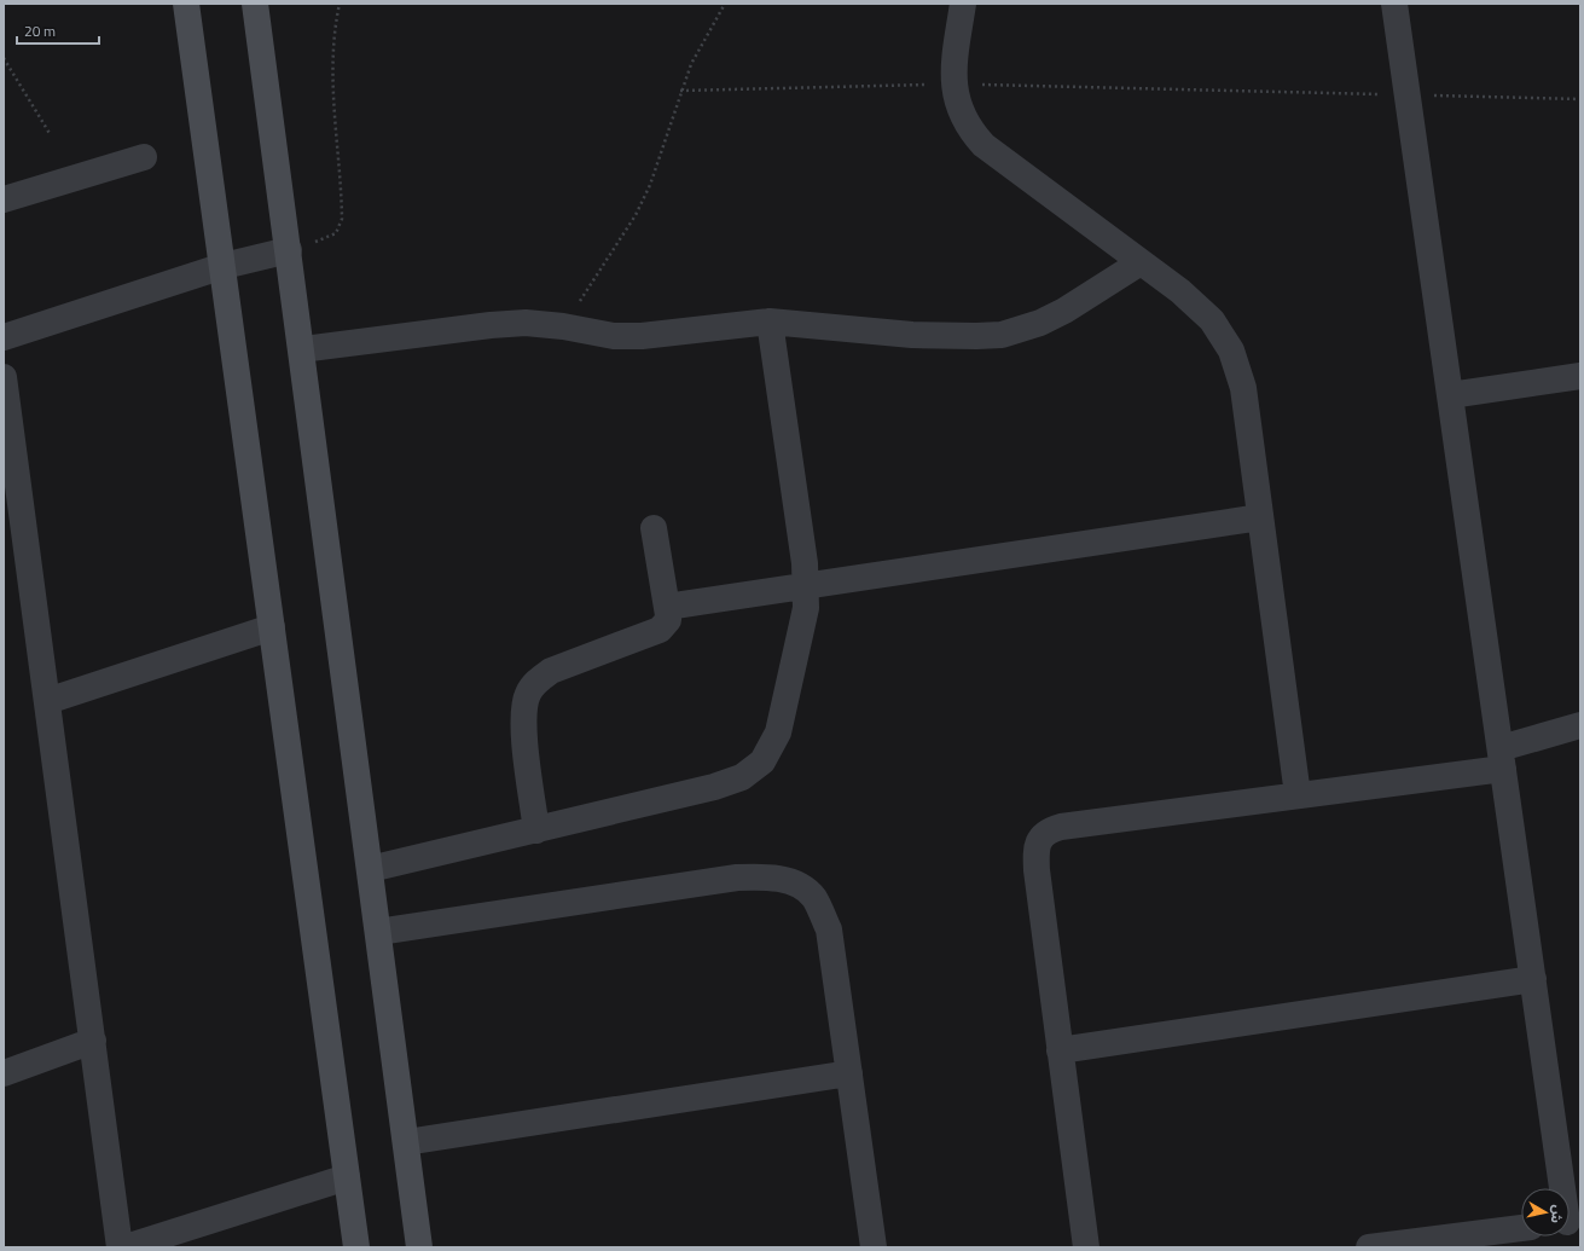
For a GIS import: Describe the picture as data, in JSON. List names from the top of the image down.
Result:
{
  "scale_bar": "20 m",
  "north": "right"
}
